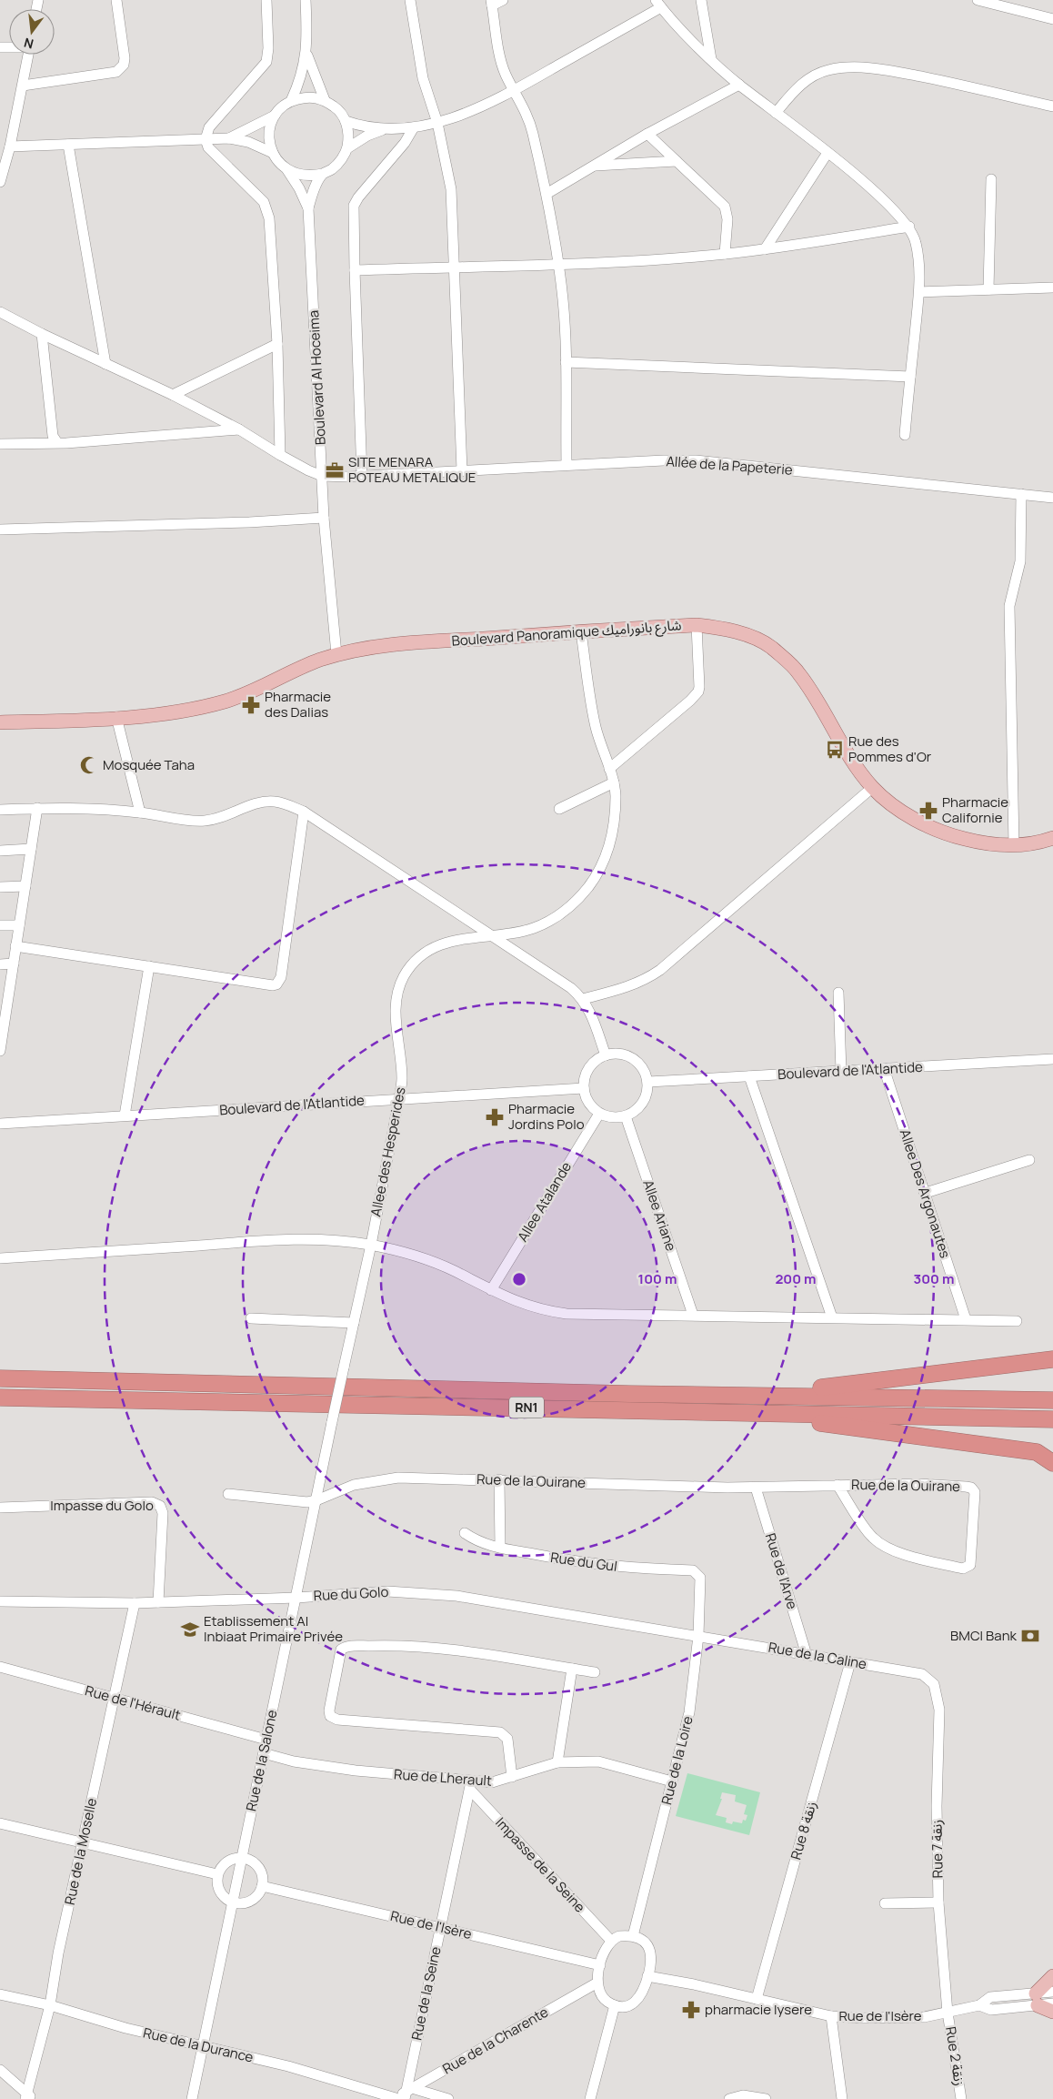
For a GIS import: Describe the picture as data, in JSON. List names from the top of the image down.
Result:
{
  "streets": {
    "highway": ["RN1"],
    "main road": ["Boulevard Panoramique شارع بانوراميك"],
    "street": [
      "Boulevard Al Hoceima",
      "Allée de la Papeterie",
      "Boulevard de l'Atlantide",
      "Allee des Hesperides",
      "Allee Des Argonautes",
      "Allee Atalande",
      "Allee Ariane",
      "Rue de la Ouirane",
      "Impasse du Golo",
      "Rue du Gul",
      "Rue de l'Arve",
      "Rue du Golo",
      "Rue de la Caline",
      "Rue de l'Hérault",
      "Rue de la Salone",
      "Rue de la Loire",
      "Rue de Lherault",
      "Rue 8 زنقة",
      "Rue 7 زنقة",
      "Rue de la Moselle",
      "Impasse de la Seine",
      "Rue de l'Isère",
      "Rue de la Seine",
      "Rue de la Charente",
      "Rue de la Durance",
      "Rue 2 زنقة"
    ]
  },
  "crossings": [
    ["Boulevard Al Hoceima", "Allée de la Papeterie"],
    ["Boulevard Al Hoceima", "Boulevard Panoramique شارع بانوراميك"],
    ["Boulevard Panoramique شارع بانوراميك", "Allee des Hesperides"],
    ["Boulevard de l'Atlantide", "Allee des Hesperides"],
    ["Boulevard de l'Atlantide", "Allee Des Argonautes"],
    ["Boulevard de l'Atlantide", "Allee Atalande"],
    ["Boulevard de l'Atlantide", "Allee Ariane"],
    ["Allee des Hesperides", "Rue de la Salone"],
    ["Allee Atalande", "Allee Ariane"],
    ["Rue de la Ouirane", "Rue de l'Arve"],
    ["Rue de la Ouirane", "Rue de la Salone"],
    ["Impasse du Golo", "Rue du Golo"],
    ["Rue du Gul", "Rue de la Loire"],
    ["Rue de l'Arve", "Rue de la Caline"],
    ["Rue du Golo", "Rue de la Caline"],
    ["Rue du Golo", "Rue de la Salone"],
    ["Rue du Golo", "Rue de la Loire"],
    ["Rue du Golo", "Rue de la Moselle"],
    ["Rue de la Caline", "Rue de la Loire"],
    ["Rue de la Caline", "Rue 8 زنقة"],
    ["Rue de la Caline", "Rue 7 زنقة"],
    ["Rue de l'Hérault", "Rue de la Salone"],
    ["Rue de l'Hérault", "Rue de la Moselle"],
    ["Rue de la Salone", "Rue de Lherault"],
    ["Rue de la Salone", "Rue de la Durance"],
    ["Rue de la Loire", "Rue de Lherault"],
    ["Rue de la Loire", "Impasse de la Seine"],
    ["Rue de la Loire", "Rue de l'Isère"],
    ["Rue de la Loire", "Rue de la Charente"],
    ["Rue de Lherault", "Impasse de la Seine"],
    ["Rue de Lherault", "Rue de la Seine"],
    ["Rue 8 زنقة", "Rue de l'Isère"],
    ["Rue 7 زنقة", "Rue de l'Isère"],
    ["Rue 7 زنقة", "Rue 2 زنقة"],
    ["Rue de la Moselle", "Rue de la Durance"],
    ["Impasse de la Seine", "Rue de l'Isère"],
    ["Impasse de la Seine", "Rue de la Seine"],
    ["Impasse de la Seine", "Rue de la Charente"],
    ["Rue de l'Isère", "Rue de la Seine"],
    ["Rue de l'Isère", "Rue de la Charente"],
    ["Rue de l'Isère", "Rue 2 زنقة"],
    ["Rue de la Seine", "Rue de la Charente"],
    ["Rue de la Seine", "Rue de la Durance"],
    ["Rue de la Charente", "Rue de la Durance"]
  ],
  "places": {
    "office": ["SITE MENARA POTEAU METALIQUE"],
    "pharmacy": [
      "Pharmacie des Dalias",
      "Pharmacie Californie",
      "Pharmacie Jordins Polo",
      "pharmacie lysere"
    ],
    "bus stop": ["Rue des Pommes d'Or"],
    "mosque": ["Mosquée Taha"],
    "school or university": ["Etablissement Al Inbiaat Primaire Privée"],
    "bank": ["BMCI Bank"]
  },
  "north": "bottom",
  "rings": ["100 m", "200 m", "300 m"]
}
